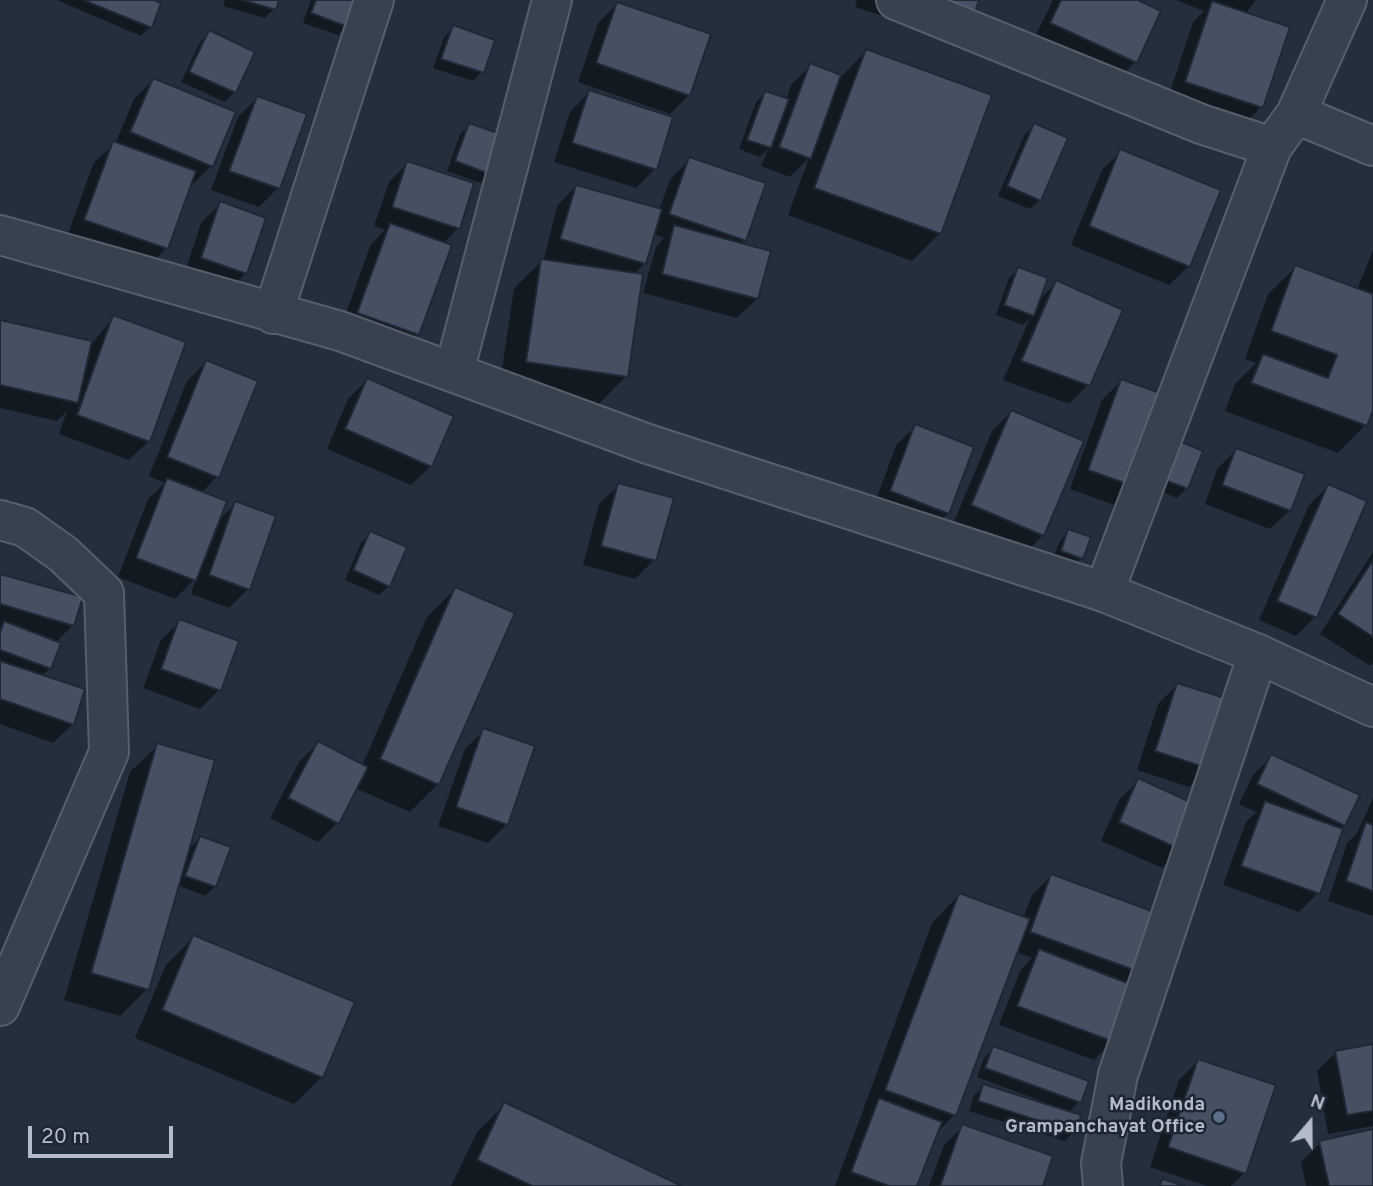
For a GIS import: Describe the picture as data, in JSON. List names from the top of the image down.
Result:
{
  "places": ["Madikonda Grampanchayat Office"],
  "scale_bar": "20 m",
  "north": "top"
}
